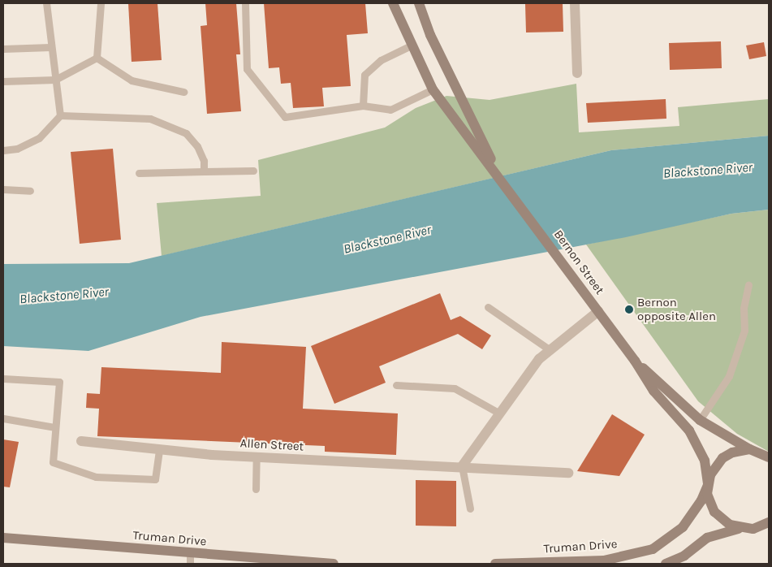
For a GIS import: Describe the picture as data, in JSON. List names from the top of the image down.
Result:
{
  "streets": {
    "main road": ["Bernon Street", "Truman Drive"],
    "street": ["Allen Street"]
  },
  "crossings": [
    ["Bernon Street", "Truman Drive"]
  ],
  "water": ["Blackstone River"],
  "places": ["Bernon opposite Allen"]
}
